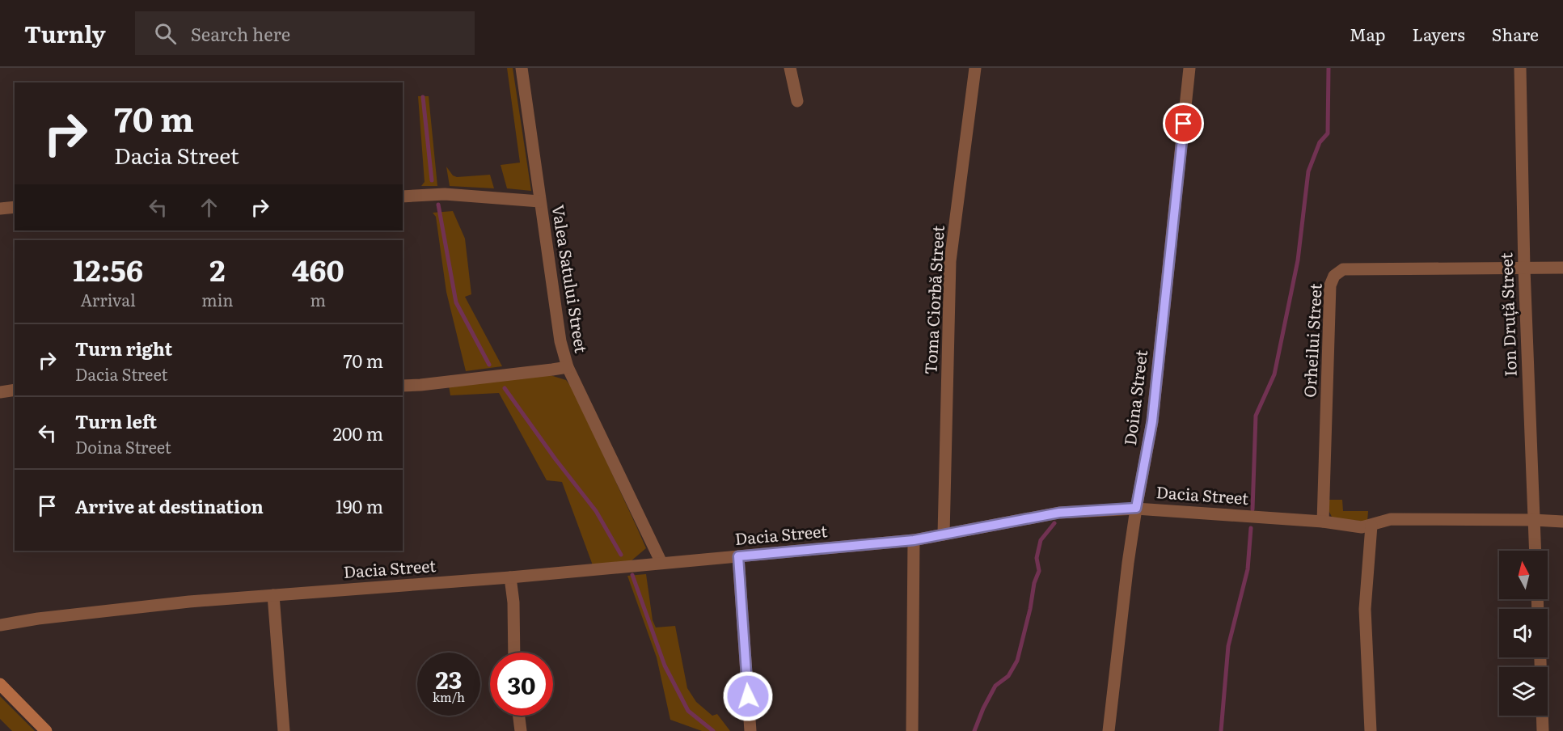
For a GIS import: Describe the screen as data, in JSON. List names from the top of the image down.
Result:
{
  "streets": {
    "street": [
      "Valea Satului Street",
      "Toma Ciorbă Street",
      "Ion Druță Street",
      "Orheilui Street",
      "Doina Street",
      "Dacia Street"
    ]
  },
  "crossings": [
    ["Valea Satului Street", "Dacia Street"],
    ["Toma Ciorbă Street", "Dacia Street"],
    ["Ion Druță Street", "Orheilui Street"],
    ["Ion Druță Street", "Dacia Street"],
    ["Orheilui Street", "Dacia Street"],
    ["Doina Street", "Dacia Street"]
  ],
  "north": "top",
  "page": {
    "header": "Turnly",
    "search": "Search here",
    "nav": ["Map", "Layers", "Share"],
    "turn": ["70 m", "Dacia Street"],
    "eta": [
      "12:56",
      "Arrival",
      "2",
      "min",
      "460",
      "m"
    ],
    "list": [
      {
        "name": "Turn right",
        "note": "Dacia Street",
        "value": "70 m"
      },
      {
        "name": "Turn left",
        "note": "Doina Street",
        "value": "200 m"
      },
      {
        "name": "Arrive at destination",
        "value": "190 m"
      }
    ],
    "speed": "23 km/h",
    "limit": "30"
  }
}
